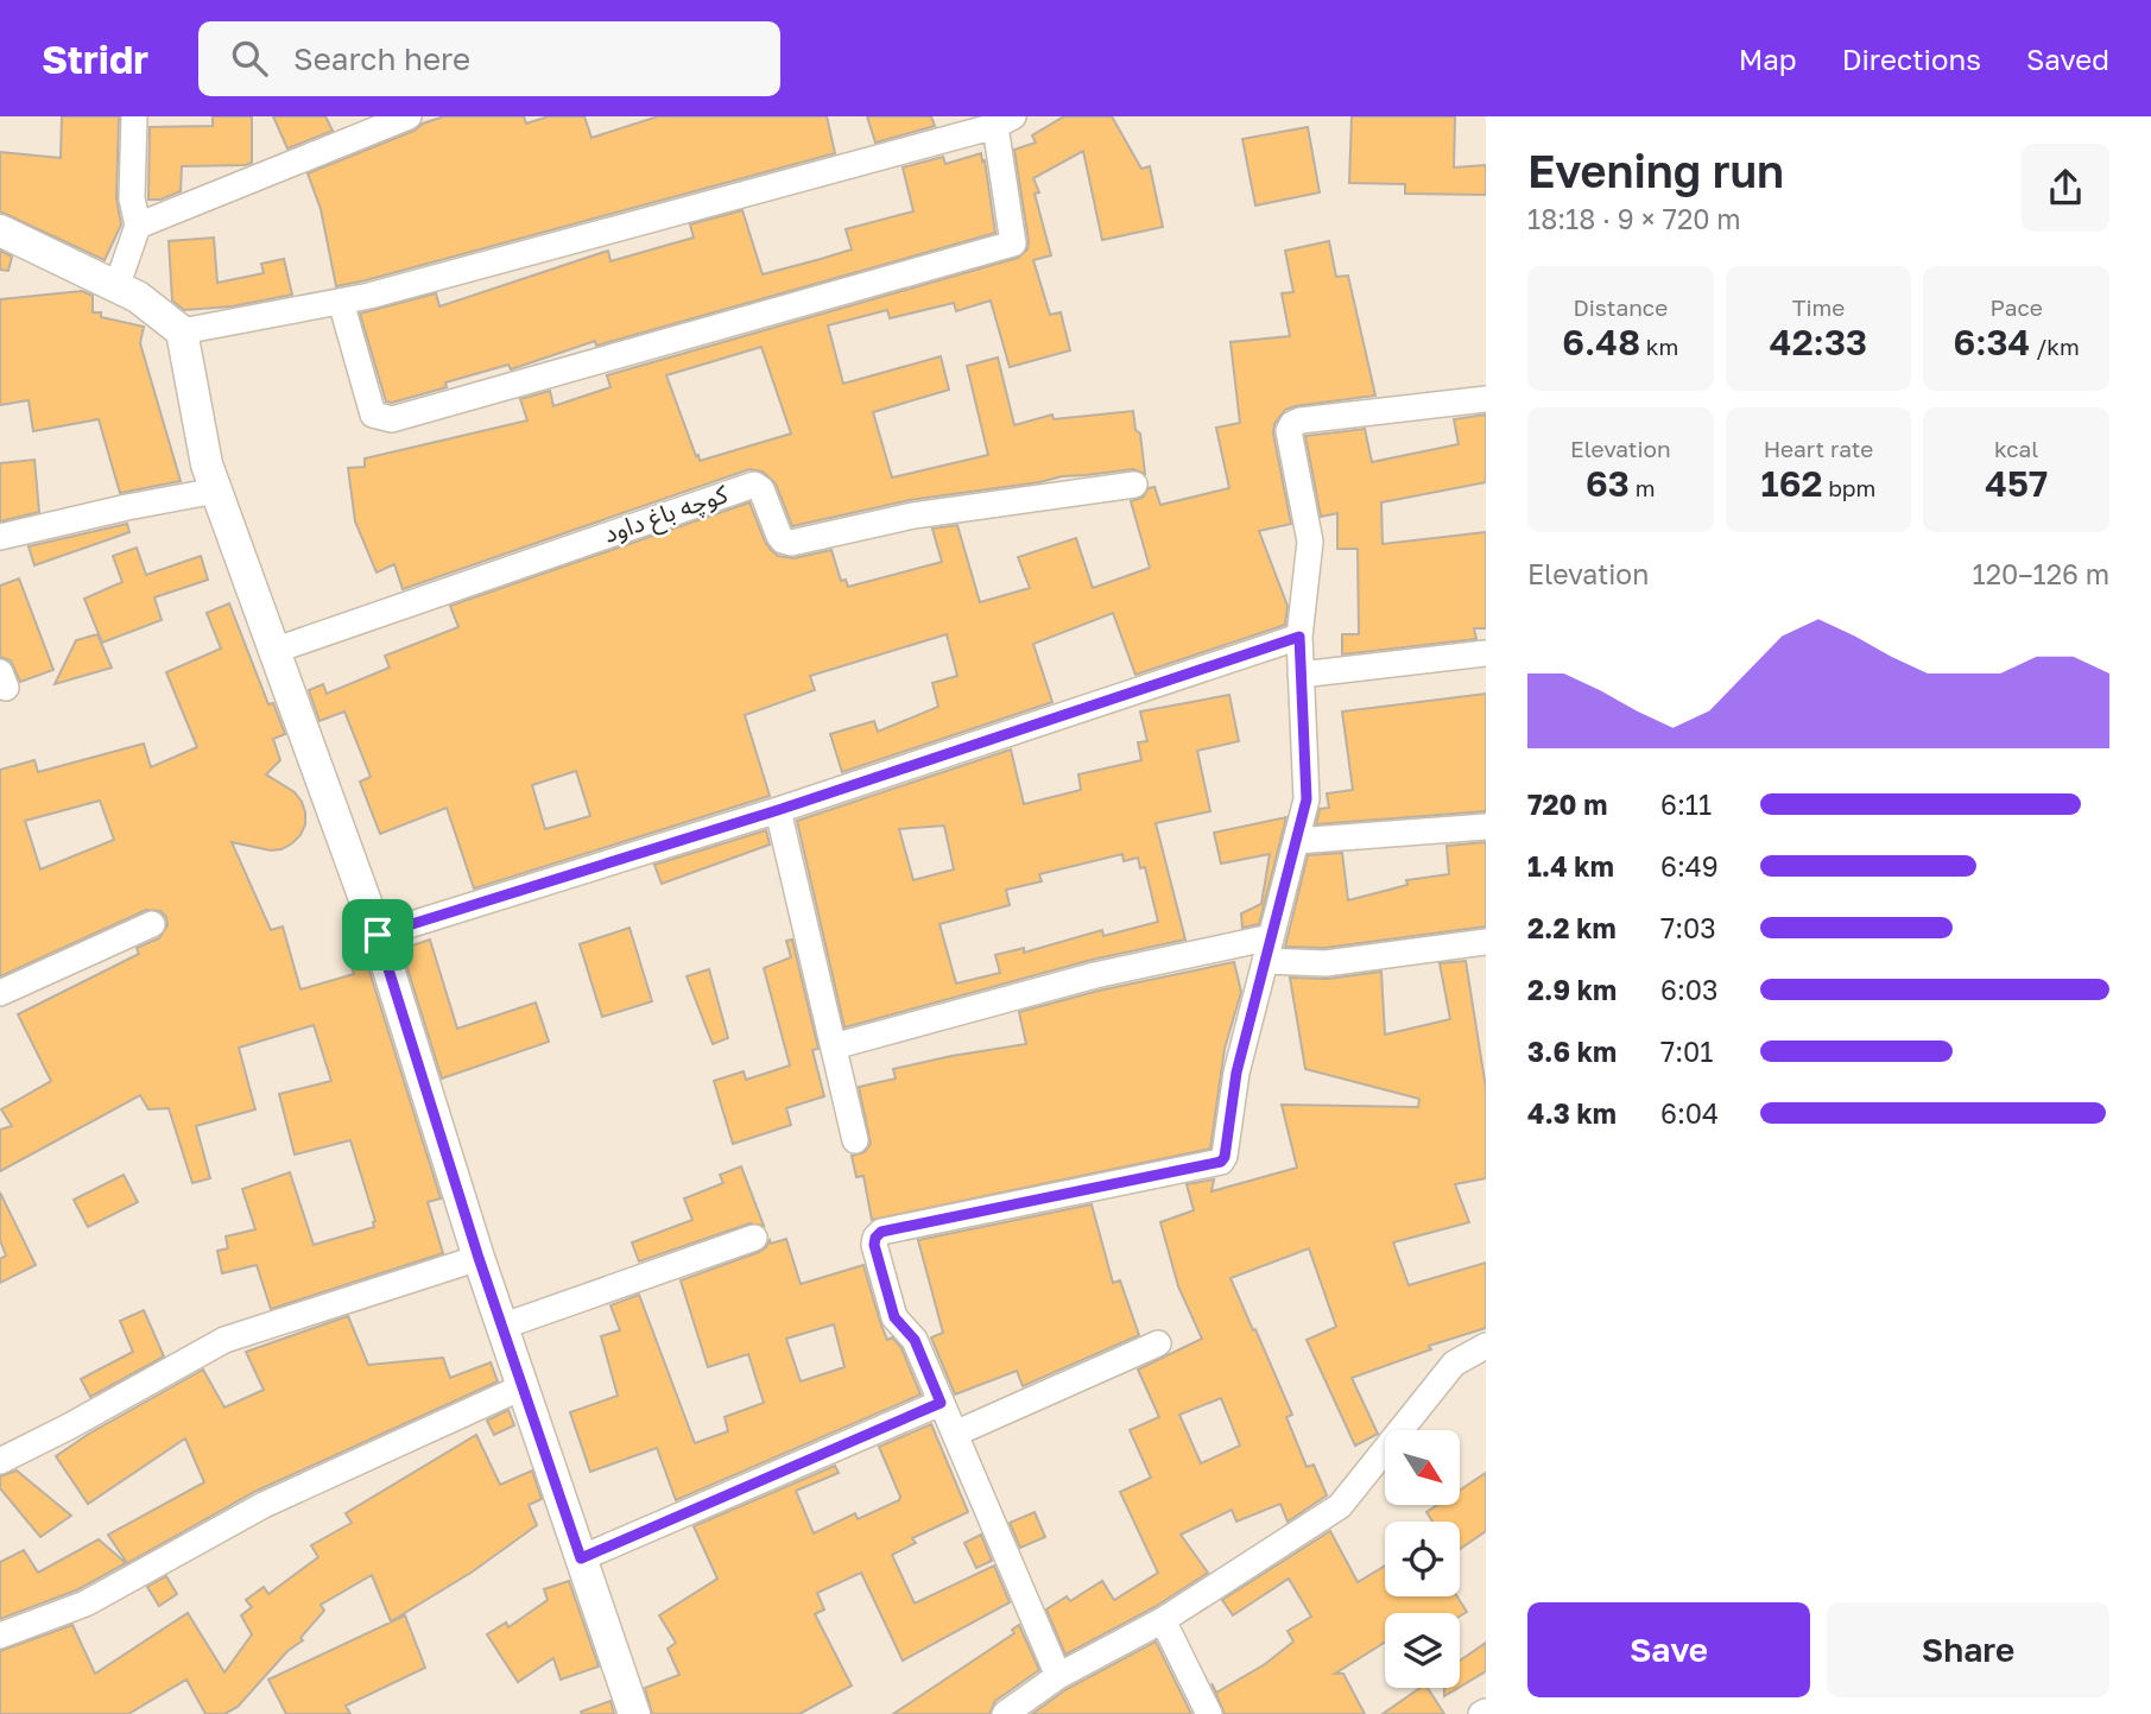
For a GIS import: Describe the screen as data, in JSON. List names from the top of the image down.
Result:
{
  "streets": {
    "street": ["کوچه باغ داود"]
  },
  "north": "bottom right",
  "page": {
    "header": "Stridr",
    "search": "Search here",
    "nav": ["Map", "Directions", "Saved"],
    "heading": ["Evening run", "18:18 · 9 × 720 m"],
    "stats": [
      ["Distance", "6.48 km"],
      ["Time", "42:33"],
      ["Pace", "6:34 /km"],
      ["Elevation", "63 m"],
      ["Heart rate", "162 bpm"],
      ["kcal", "457"]
    ],
    "chart": ["Elevation", "120–126 m"],
    "list": [
      {
        "name": "720 m",
        "note": "6:11"
      },
      {
        "name": "1.4 km",
        "note": "6:49"
      },
      {
        "name": "2.2 km",
        "note": "7:03"
      },
      {
        "name": "2.9 km",
        "note": "6:03"
      },
      {
        "name": "3.6 km",
        "note": "7:01"
      },
      {
        "name": "4.3 km",
        "note": "6:04"
      }
    ],
    "buttons": ["Save", "Share"]
  }
}
